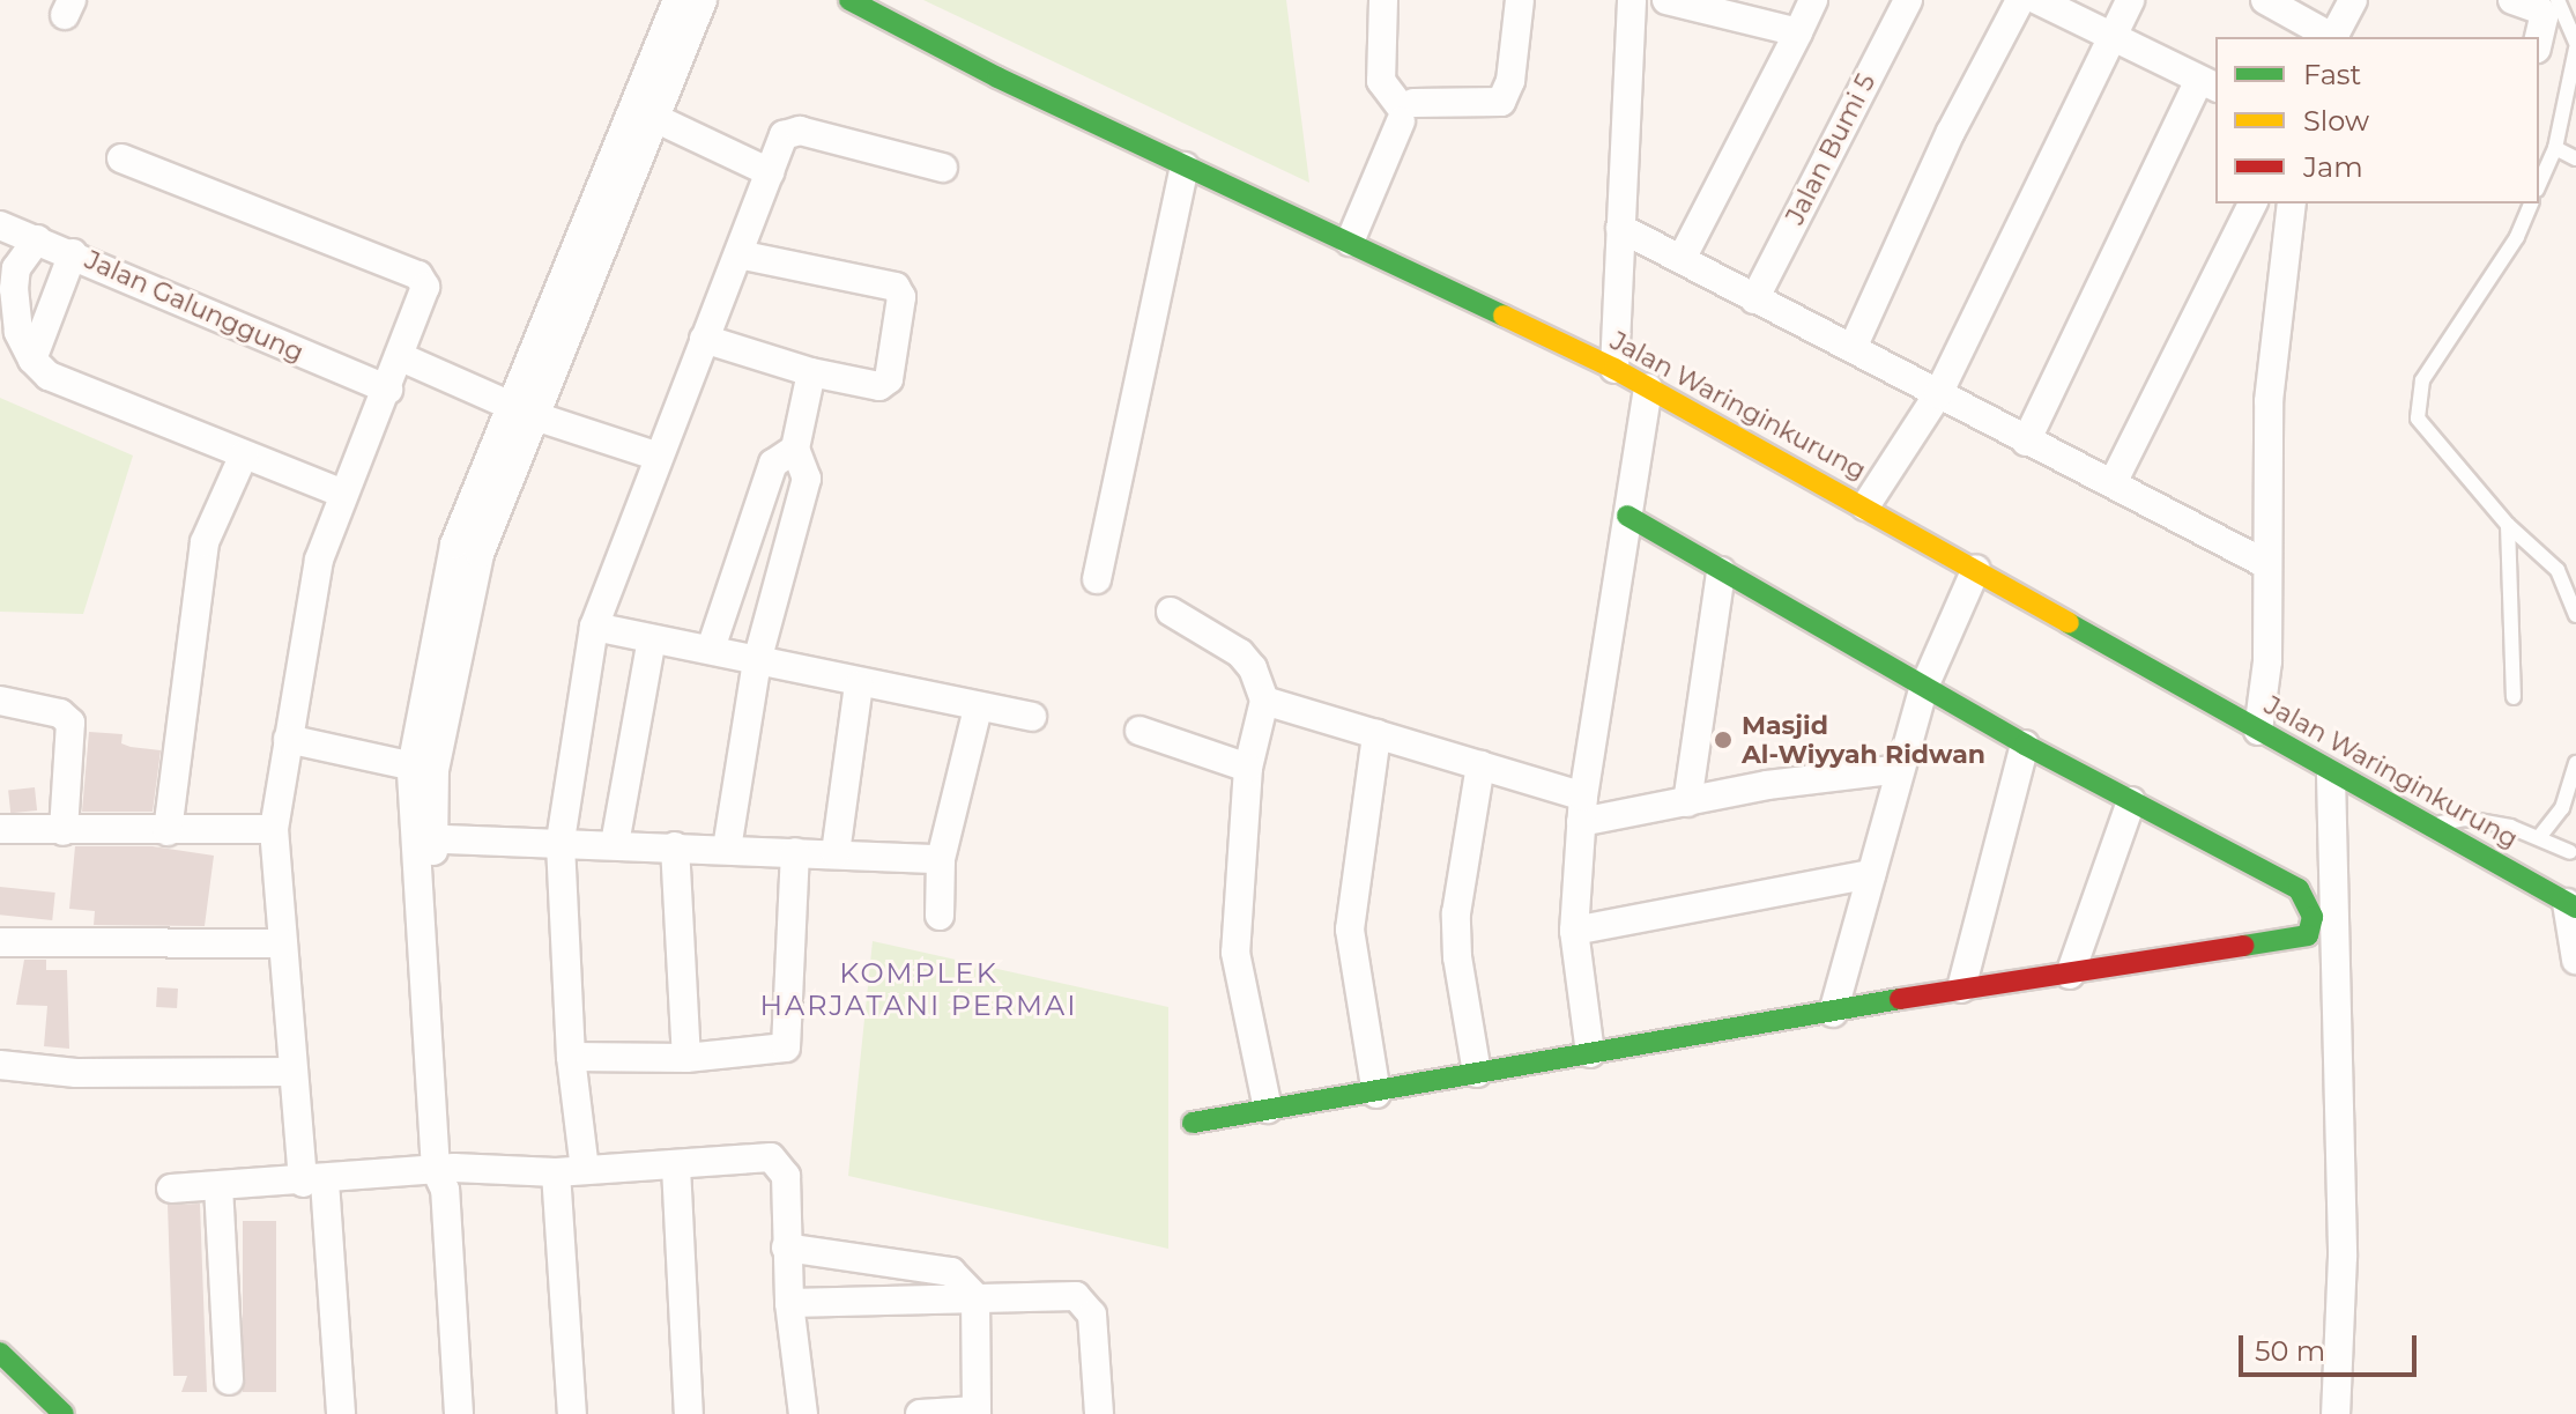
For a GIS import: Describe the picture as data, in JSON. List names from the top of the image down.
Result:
{
  "streets": {
    "main road": ["Jalan Waringinkurung"],
    "street": ["Jalan Bumi 5", "Jalan Galunggung"]
  },
  "districts": ["KOMPLEK HARJATANI PERMAI"],
  "places": ["Masjid Al-Wiyyah Ridwan"],
  "legend": ["Fast", "Slow", "Jam"],
  "scale_bar": "50 m"
}
